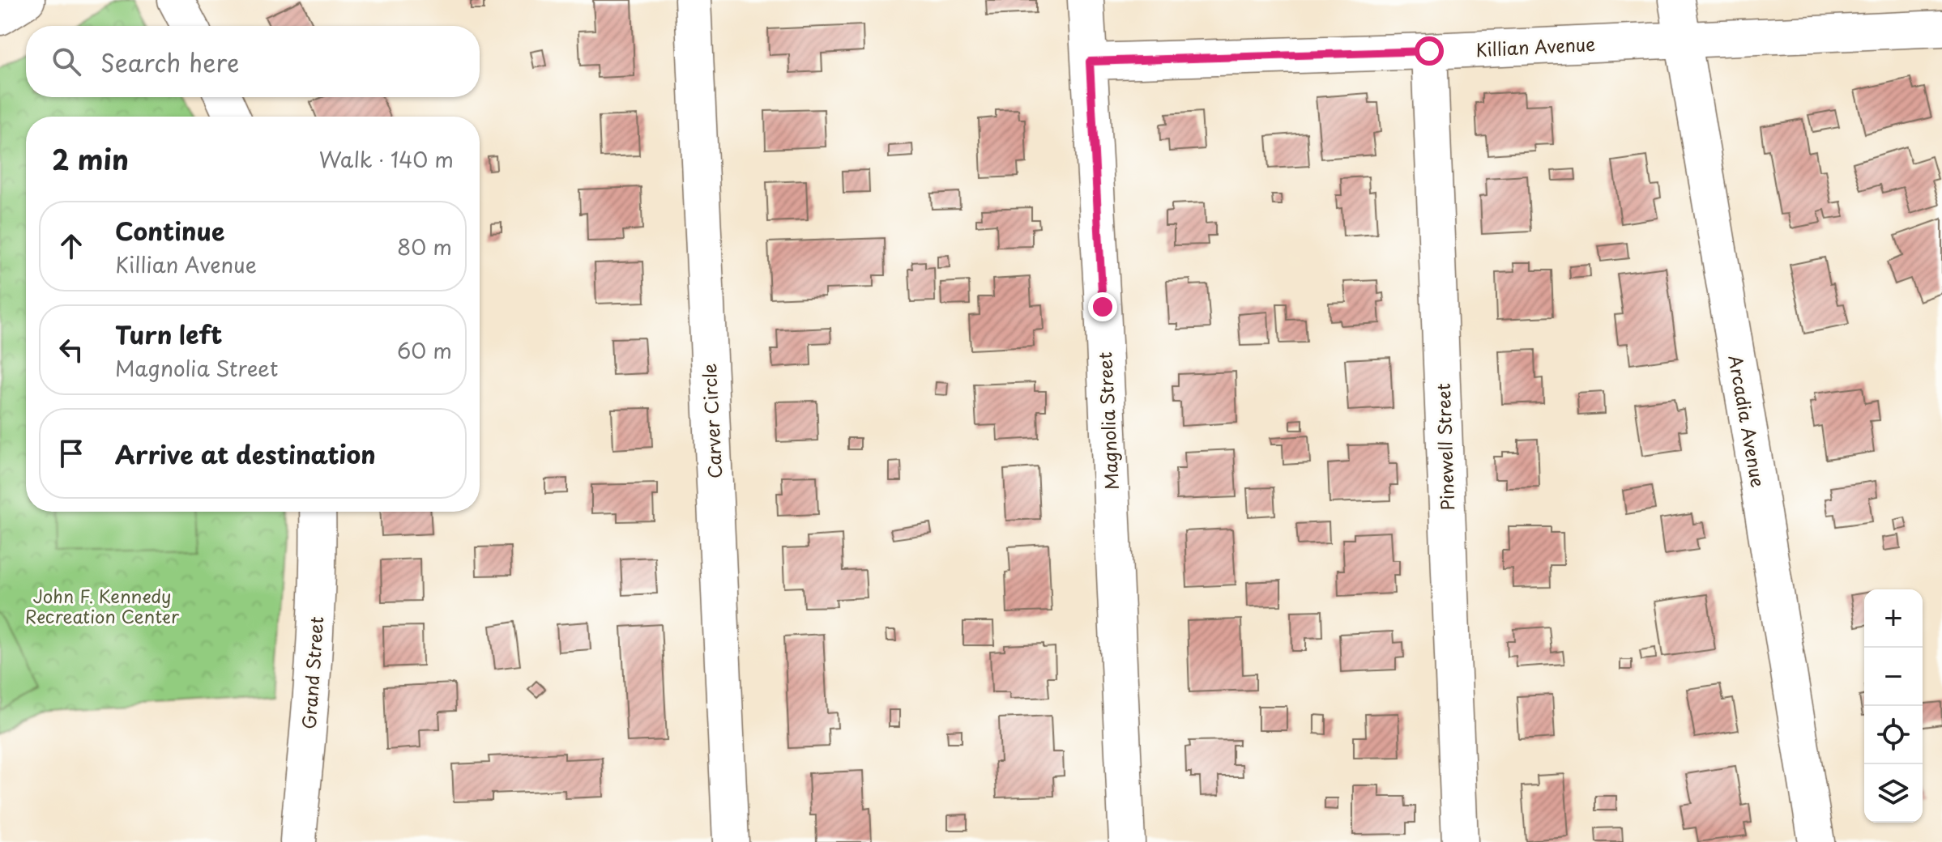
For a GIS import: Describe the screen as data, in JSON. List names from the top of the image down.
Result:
{
  "streets": {
    "street": [
      "Killian Avenue",
      "Carver Circle",
      "Magnolia Street",
      "Arcadia Avenue",
      "Pinewell Street",
      "Grand Street"
    ]
  },
  "crossings": [
    ["Killian Avenue", "Magnolia Street"],
    ["Killian Avenue", "Arcadia Avenue"],
    ["Killian Avenue", "Pinewell Street"]
  ],
  "parks": ["John F. Kennedy Recreation Center"],
  "page": {
    "search": "Search here",
    "heading": ["2 min", "Walk · 140 m"],
    "list": [
      ["Continue", "Killian Avenue", "80 m"],
      ["Turn left", "Magnolia Street", "60 m"],
      "Arrive at destination"
    ],
    "map_buttons": ["+", "−"]
  }
}
